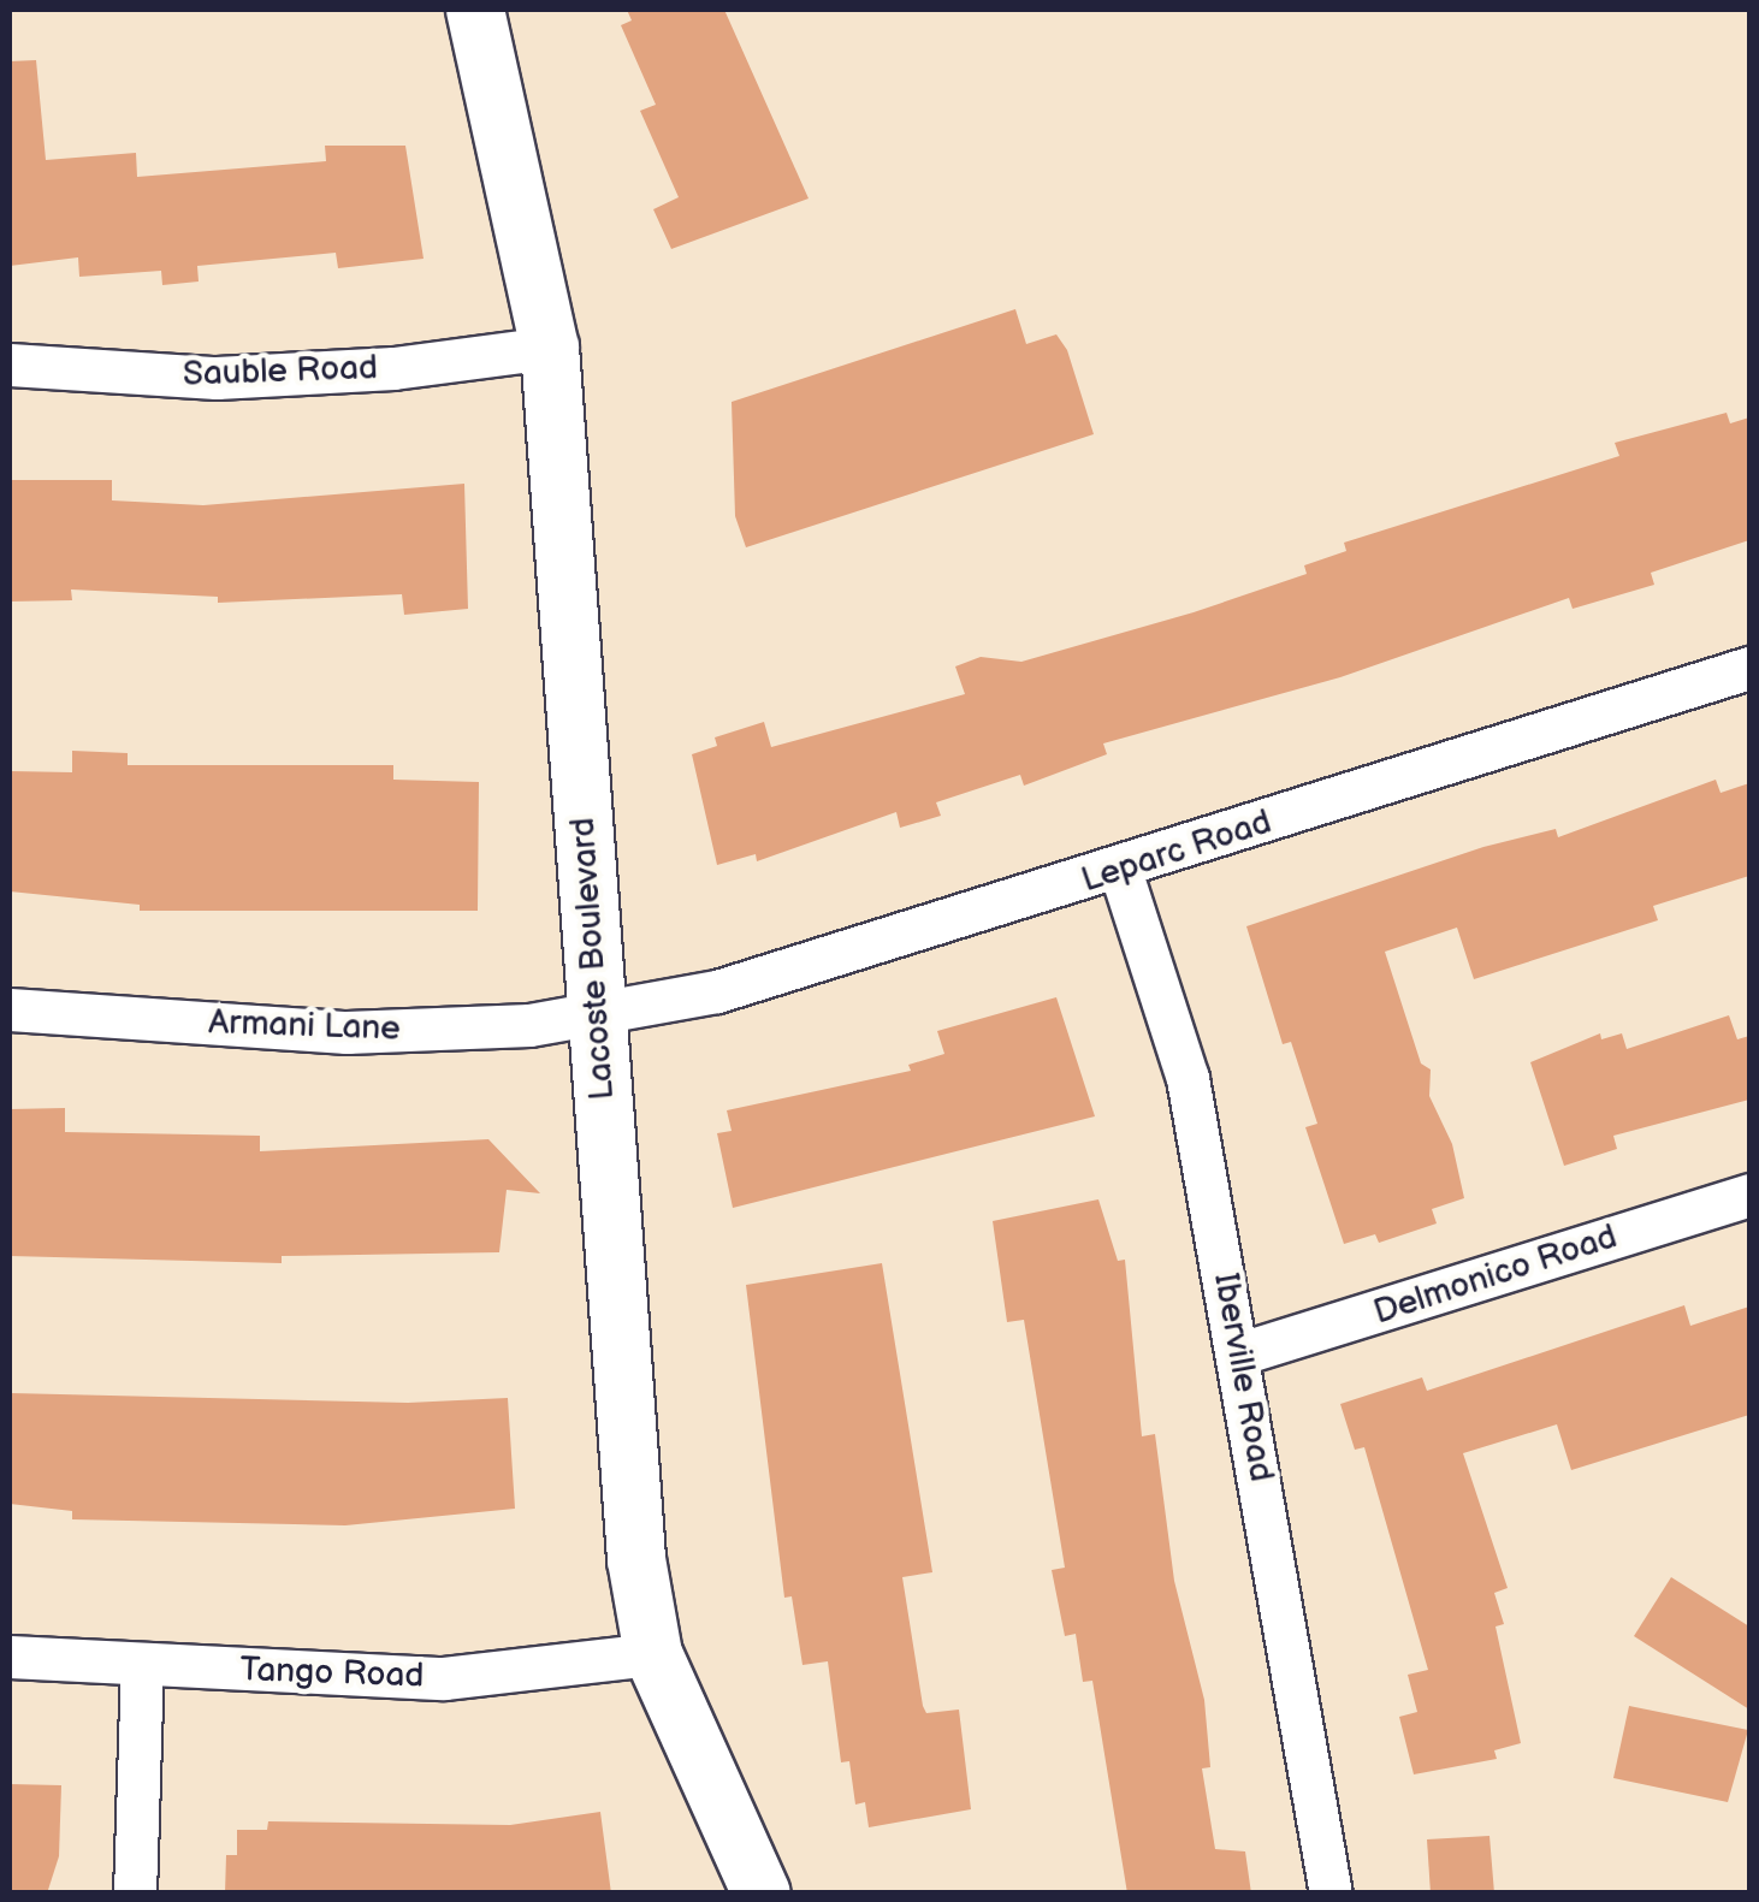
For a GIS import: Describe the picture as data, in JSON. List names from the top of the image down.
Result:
{
  "streets": {
    "street": [
      "Sauble Road",
      "Leparc Road",
      "Lacoste Boulevard",
      "Armani Lane",
      "Delmonico Road",
      "Iberville Road",
      "Tango Road"
    ]
  },
  "crossings": [
    ["Sauble Road", "Lacoste Boulevard"],
    ["Leparc Road", "Lacoste Boulevard"],
    ["Leparc Road", "Armani Lane"],
    ["Leparc Road", "Iberville Road"],
    ["Lacoste Boulevard", "Armani Lane"],
    ["Lacoste Boulevard", "Tango Road"],
    ["Delmonico Road", "Iberville Road"]
  ]
}
